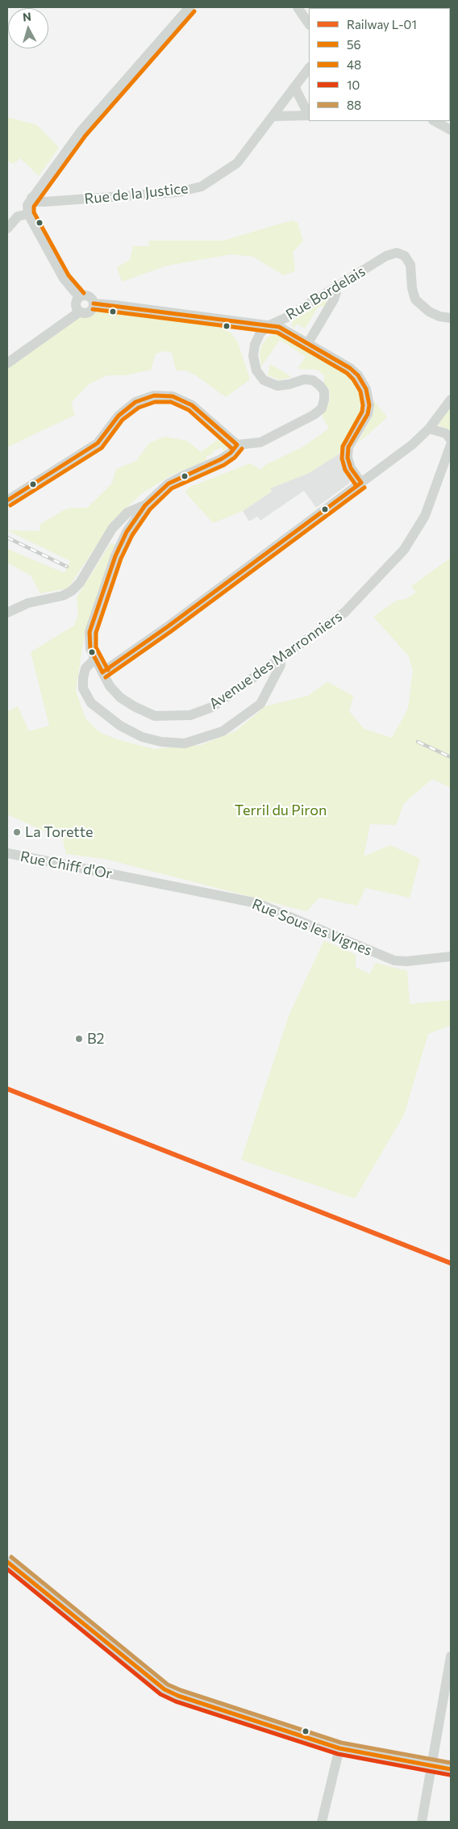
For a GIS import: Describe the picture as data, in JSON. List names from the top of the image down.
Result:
{
  "streets": {
    "street": [
      "Rue de la Justice",
      "Rue Bordelais",
      "Avenue des Marronniers",
      "Rue Chiff d'Or",
      "Rue Sous les Vignes"
    ]
  },
  "crossings": [
    ["Rue Bordelais", "Avenue des Marronniers"],
    ["Rue Chiff d'Or", "Rue Sous les Vignes"]
  ],
  "parks": ["Terril du Piron"],
  "places": ["La Torette", "B2"],
  "lines": [
    "transit line 48",
    "transit line 56",
    "rail line L-01",
    "transit line 88",
    "transit line 10"
  ],
  "legend": [
    "Railway L-01",
    "56",
    "48",
    "10",
    "88"
  ],
  "north": "top"
}
